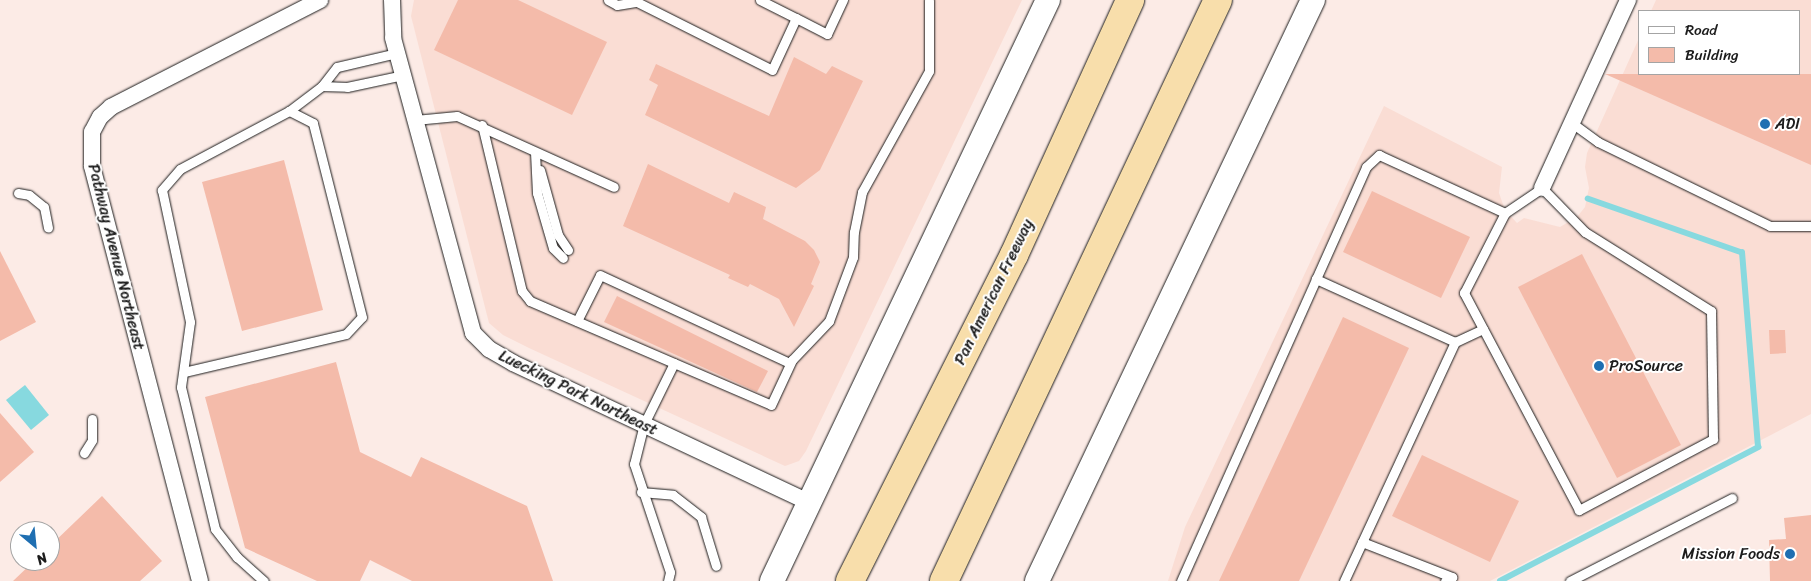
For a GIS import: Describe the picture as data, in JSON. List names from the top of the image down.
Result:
{
  "streets": {
    "highway": ["Pan American Freeway"],
    "street": ["Pathway Avenue Northeast", "Luecking Park Northeast"]
  },
  "places": ["ADI", "ProSource", "Mission Foods"],
  "legend": ["Road", "Building"],
  "north": "bottom right"
}
